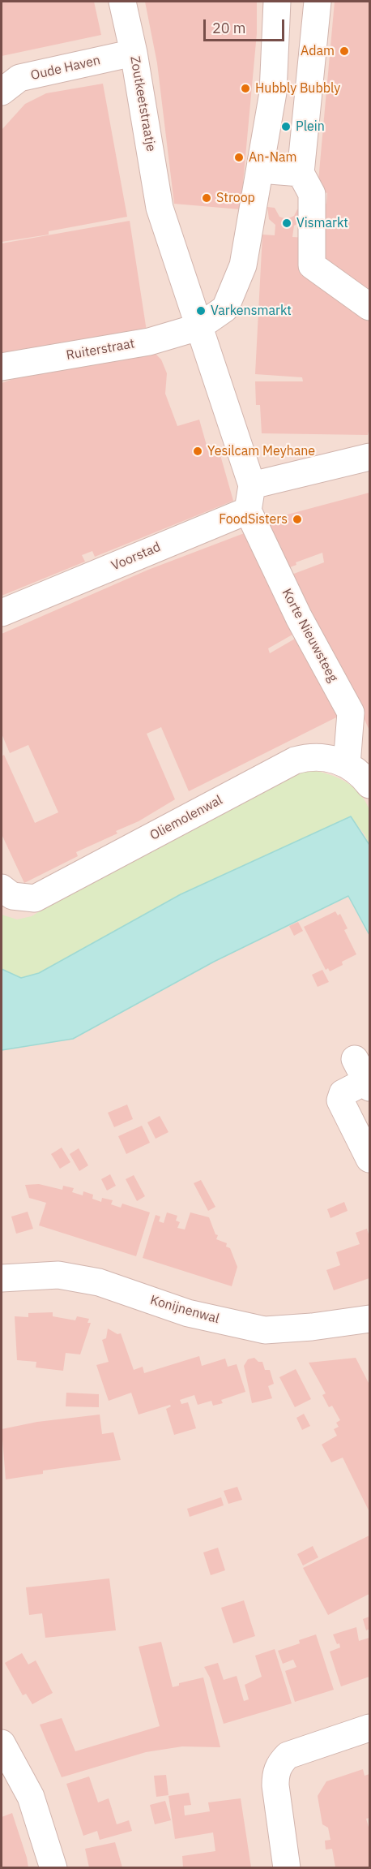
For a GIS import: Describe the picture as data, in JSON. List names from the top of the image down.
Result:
{
  "streets": {
    "street": [
      "Oude Haven",
      "Zoutkeetstraatje",
      "Ruiterstraat",
      "Voorstad",
      "Korte Nieuwsteeg",
      "Oliemolenwal",
      "Konijnenwal"
    ]
  },
  "crossings": [
    ["Oude Haven", "Zoutkeetstraatje"],
    ["Zoutkeetstraatje", "Ruiterstraat"],
    ["Voorstad", "Korte Nieuwsteeg"],
    ["Korte Nieuwsteeg", "Oliemolenwal"]
  ],
  "places": [
    "Adam",
    "Hubbly Bubbly",
    "Plein",
    "An-Nam",
    "Stroop",
    "Vismarkt",
    "Varkensmarkt",
    "Yesilcam Meyhane",
    "FoodSisters"
  ],
  "scale_bar": "20 m"
}
